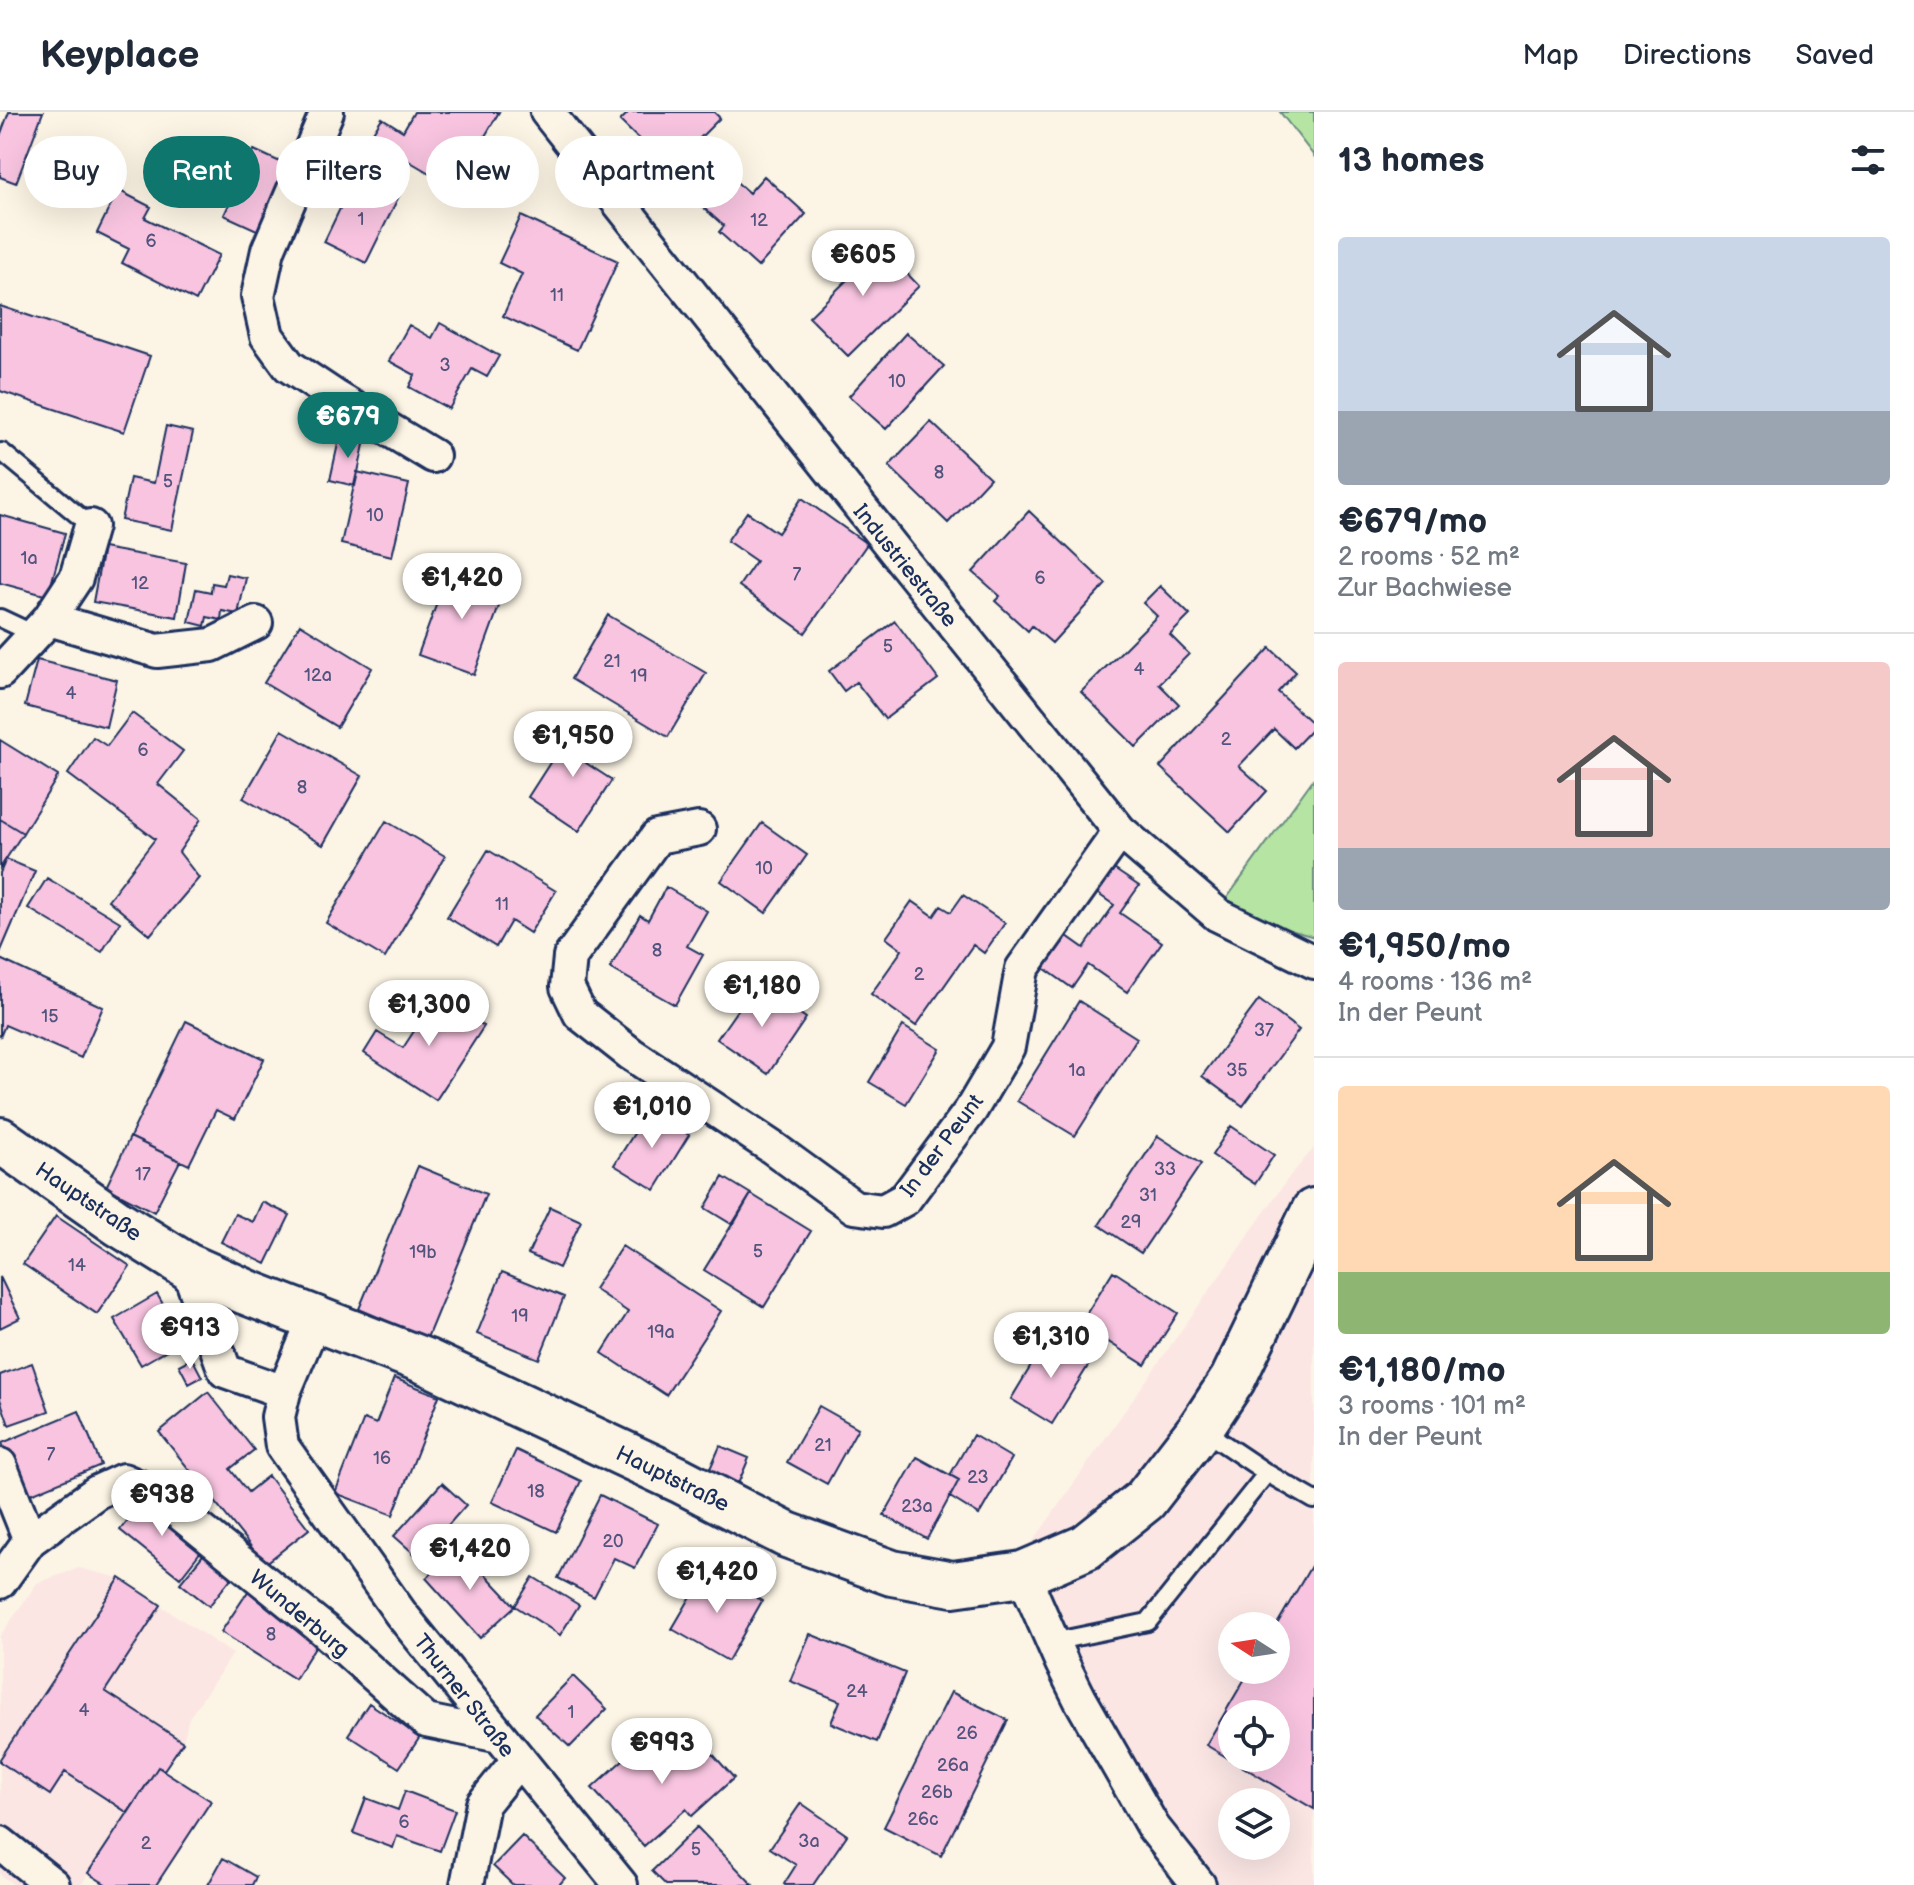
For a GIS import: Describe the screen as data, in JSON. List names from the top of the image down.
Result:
{
  "streets": {
    "street": [
      "Industriestraße",
      "In der Peunt",
      "Hauptstraße",
      "Wunderburg",
      "Thurner Straße"
    ]
  },
  "crossings": [
    ["Industriestraße", "In der Peunt"],
    ["Hauptstraße", "Thurner Straße"],
    ["Wunderburg", "Thurner Straße"]
  ],
  "house_numbers": [
    "1",
    "12",
    "6",
    "11",
    "3",
    "10",
    "8",
    "5",
    "10",
    "1a",
    "7",
    "6",
    "12",
    "5",
    "21",
    "4",
    "12a",
    "19",
    "4",
    "2",
    "6",
    "8",
    "10",
    "11",
    "8",
    "2",
    "15",
    "37",
    "1a",
    "35",
    "33",
    "17",
    "31",
    "29",
    "5",
    "19b",
    "14",
    "19",
    "19a",
    "21",
    "7",
    "16",
    "23",
    "18",
    "23a",
    "20",
    "8",
    "24",
    "4",
    "1",
    "26",
    "26a",
    "26b",
    "26c",
    "6",
    "3a",
    "2",
    "5"
  ],
  "north": "left",
  "page": {
    "header": "Keyplace",
    "nav": ["Map", "Directions", "Saved"],
    "heading": "13 homes",
    "chip": [
      "Buy",
      "Rent",
      "Filters",
      "New",
      "Apartment"
    ],
    "list": [
      {
        "name": "€679/mo",
        "note": "2 rooms · 52 m² · Zur Bachwiese"
      },
      {
        "name": "€1,950/mo",
        "note": "4 rooms · 136 m² · In der Peunt"
      },
      {
        "name": "€1,180/mo",
        "note": "3 rooms · 101 m² · In der Peunt"
      }
    ],
    "price": [
      "€605",
      "€679",
      "€1,420",
      "€1,950",
      "€1,180",
      "€1,300",
      "€1,010",
      "€913",
      "€1,310",
      "€938",
      "€1,420",
      "€1,420",
      "€993"
    ]
  }
}
